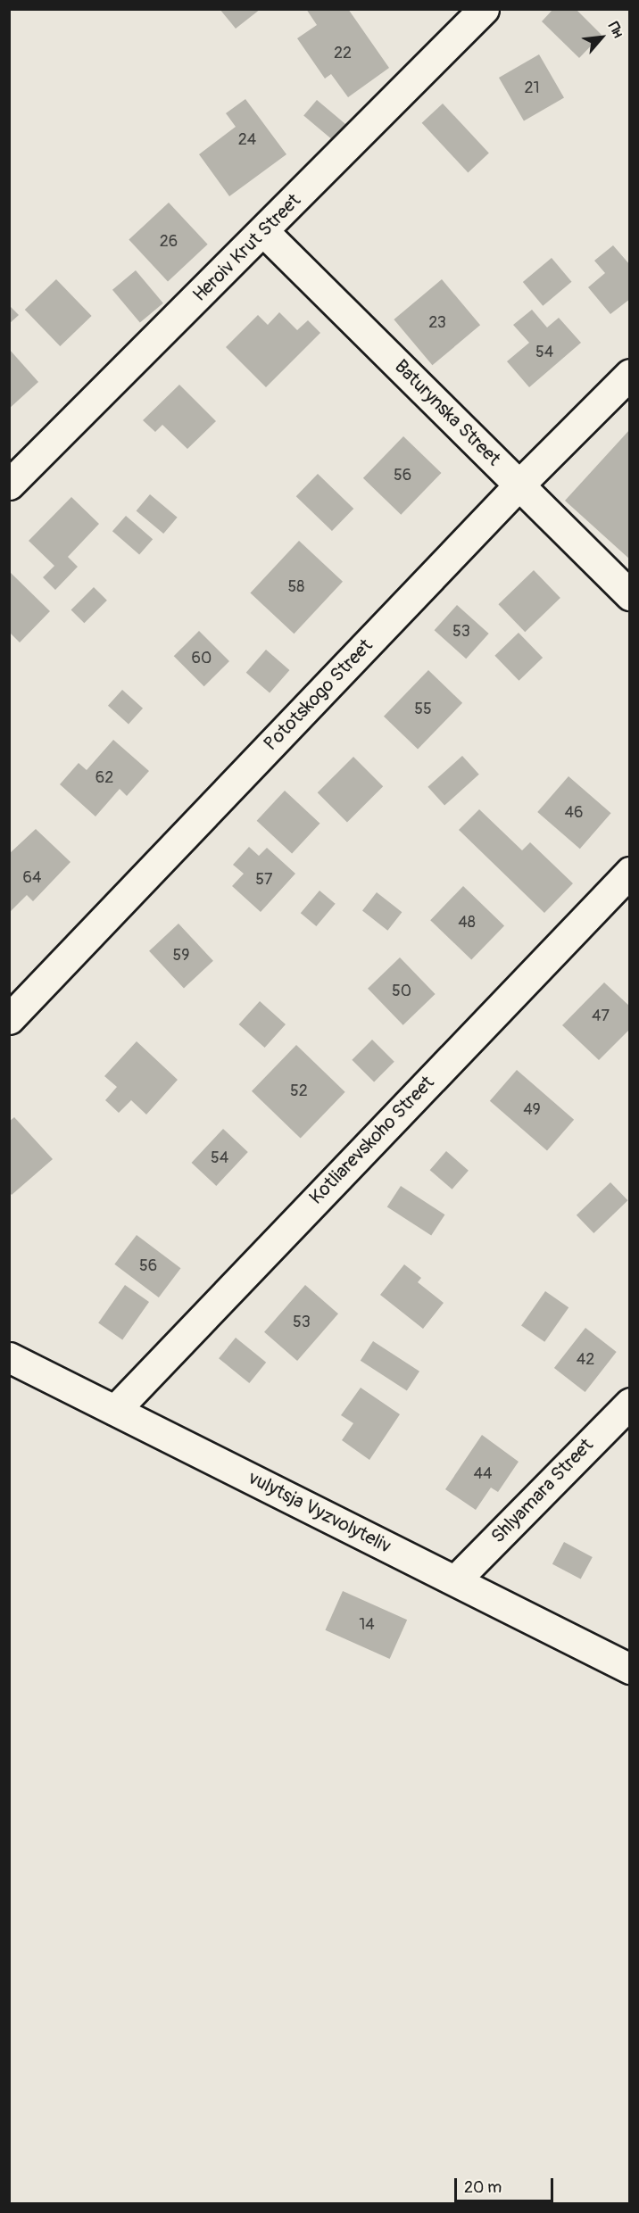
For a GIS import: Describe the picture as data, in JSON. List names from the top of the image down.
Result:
{
  "streets": {
    "street": [
      "Heroiv Krut Street",
      "Baturynska Street",
      "Pototskogo Street",
      "Kotliarevskoho Street",
      "Shlyamara Street",
      "vulytsja Vyzvolyteliv"
    ]
  },
  "crossings": [
    ["Heroiv Krut Street", "Baturynska Street"],
    ["Baturynska Street", "Pototskogo Street"],
    ["Kotliarevskoho Street", "vulytsja Vyzvolyteliv"],
    ["Shlyamara Street", "vulytsja Vyzvolyteliv"]
  ],
  "house_numbers": [
    "22",
    "21",
    "24",
    "26",
    "23",
    "54",
    "56",
    "58",
    "53",
    "60",
    "55",
    "62",
    "46",
    "64",
    "57",
    "48",
    "59",
    "50",
    "47",
    "52",
    "49",
    "54",
    "56",
    "53",
    "42",
    "44",
    "14"
  ],
  "scale_bar": "20 m",
  "north": "top right"
}
